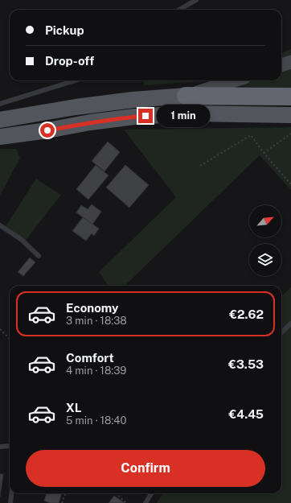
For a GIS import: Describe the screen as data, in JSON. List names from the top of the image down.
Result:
{
  "north": "top right",
  "page": {
    "banner": ["Pickup", "Drop-off"],
    "bubble": "1 min",
    "list": [
      {
        "name": "Economy",
        "note": "3 min · 18:38",
        "value": "€2.62"
      },
      {
        "name": "Comfort",
        "note": "4 min · 18:39",
        "value": "€3.53"
      },
      {
        "name": "XL",
        "note": "5 min · 18:40",
        "value": "€4.45"
      }
    ],
    "buttons": "Confirm"
  }
}
